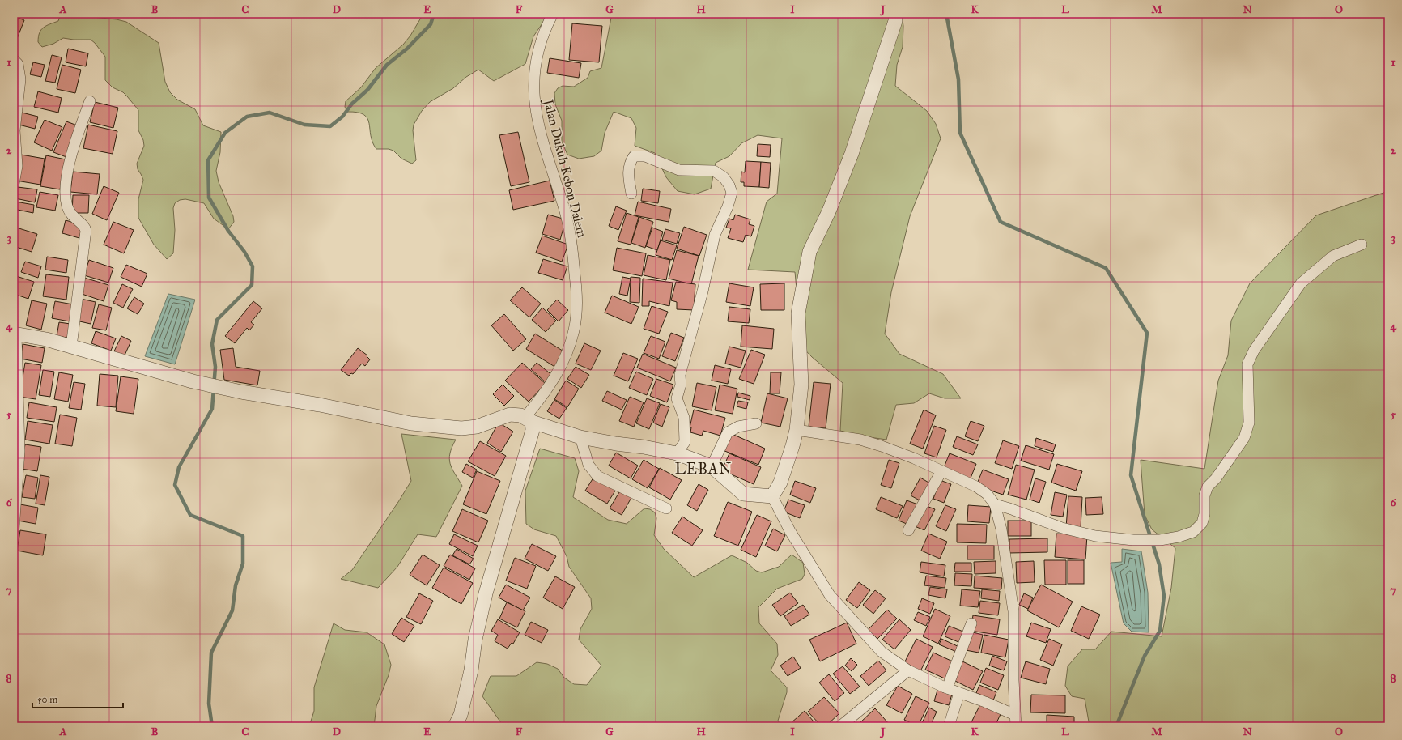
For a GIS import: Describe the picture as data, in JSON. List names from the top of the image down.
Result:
{
  "streets": {
    "street": ["Jalan Dukuh Kebon Dalem"]
  },
  "districts": ["LEBAN"],
  "scale_bar": "50 m",
  "grid": {
    "columns": [
      "A",
      "B",
      "C",
      "D",
      "E",
      "F",
      "G",
      "H",
      "I",
      "J",
      "K",
      "L",
      "M",
      "N",
      "O"
    ],
    "rows": [
      "1",
      "2",
      "3",
      "4",
      "5",
      "6",
      "7",
      "8"
    ]
  }
}
